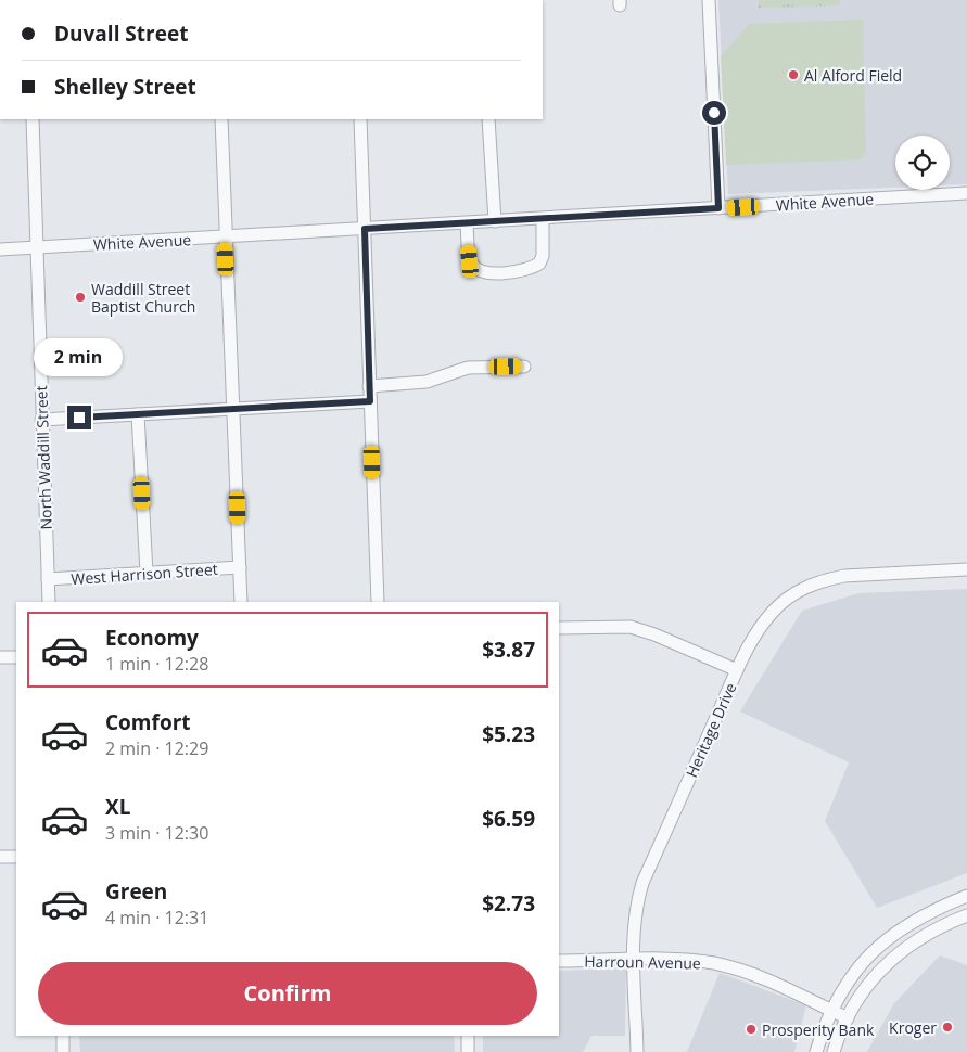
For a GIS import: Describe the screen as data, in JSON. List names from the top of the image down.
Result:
{
  "streets": {
    "street": [
      "White Avenue",
      "North Waddill Street",
      "West Harrison Street",
      "Heritage Drive",
      "Harroun Avenue"
    ]
  },
  "crossings": [
    ["White Avenue", "North Waddill Street"],
    ["North Waddill Street", "West Harrison Street"],
    ["Heritage Drive", "Harroun Avenue"]
  ],
  "places": [
    "Al Alford Field",
    "Waddill Street Baptist Church",
    "Kroger",
    "Prosperity Bank"
  ],
  "page": {
    "banner": ["Duvall Street", "Shelley Street"],
    "bubble": "2 min",
    "list": [
      {
        "name": "Economy",
        "note": "1 min · 12:28",
        "value": "$3.87"
      },
      {
        "name": "Comfort",
        "note": "2 min · 12:29",
        "value": "$5.23"
      },
      {
        "name": "XL",
        "note": "3 min · 12:30",
        "value": "$6.59"
      },
      {
        "name": "Green",
        "note": "4 min · 12:31",
        "value": "$2.73"
      }
    ],
    "buttons": "Confirm"
  }
}
